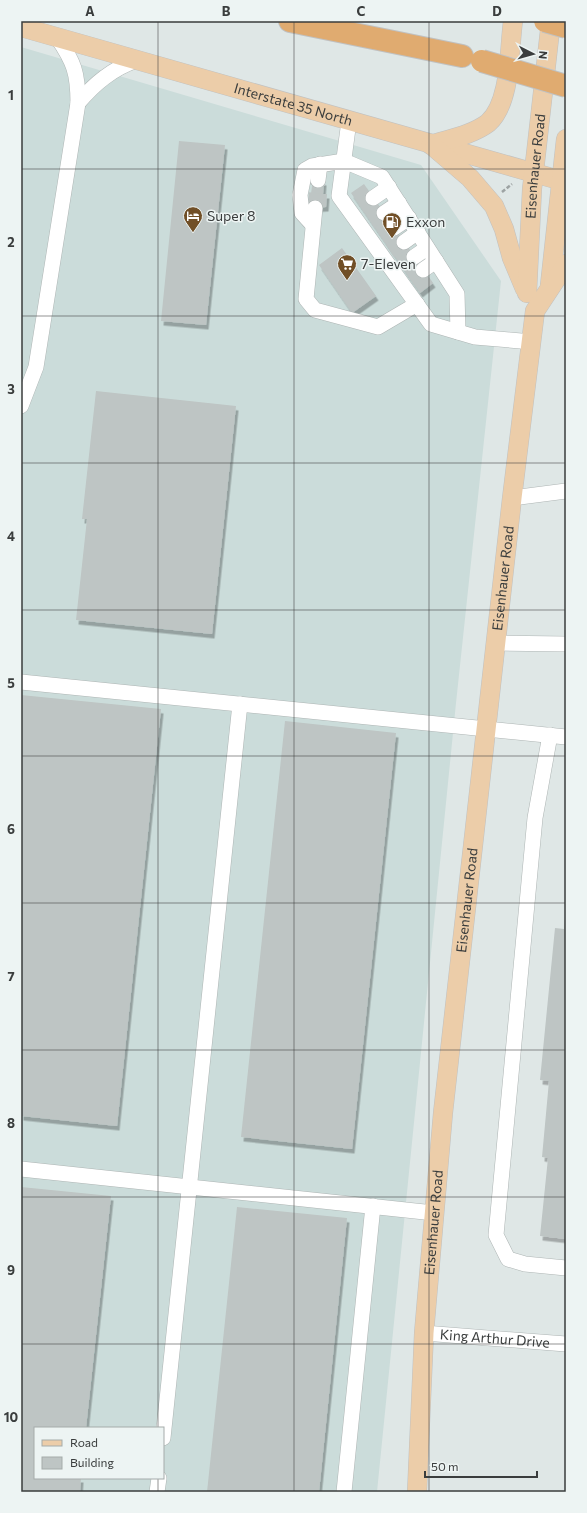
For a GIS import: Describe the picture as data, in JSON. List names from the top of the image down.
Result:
{
  "streets": {
    "main road": ["Interstate 35 North", "Eisenhauer Road"],
    "street": ["King Arthur Drive"]
  },
  "crossings": [
    ["Interstate 35 North", "Eisenhauer Road"],
    ["Eisenhauer Road", "King Arthur Drive"]
  ],
  "places": {
    "hotel": ["Super 8"],
    "fuel station": ["Exxon"],
    "supermarket": ["7-Eleven"]
  },
  "legend": ["Road", "Building"],
  "scale_bar": "50 m",
  "north": "right",
  "grid": {
    "columns": [
      "A",
      "B",
      "C",
      "D"
    ],
    "rows": [
      "1",
      "2",
      "3",
      "4",
      "5",
      "6",
      "7",
      "8",
      "9",
      "10"
    ]
  }
}
